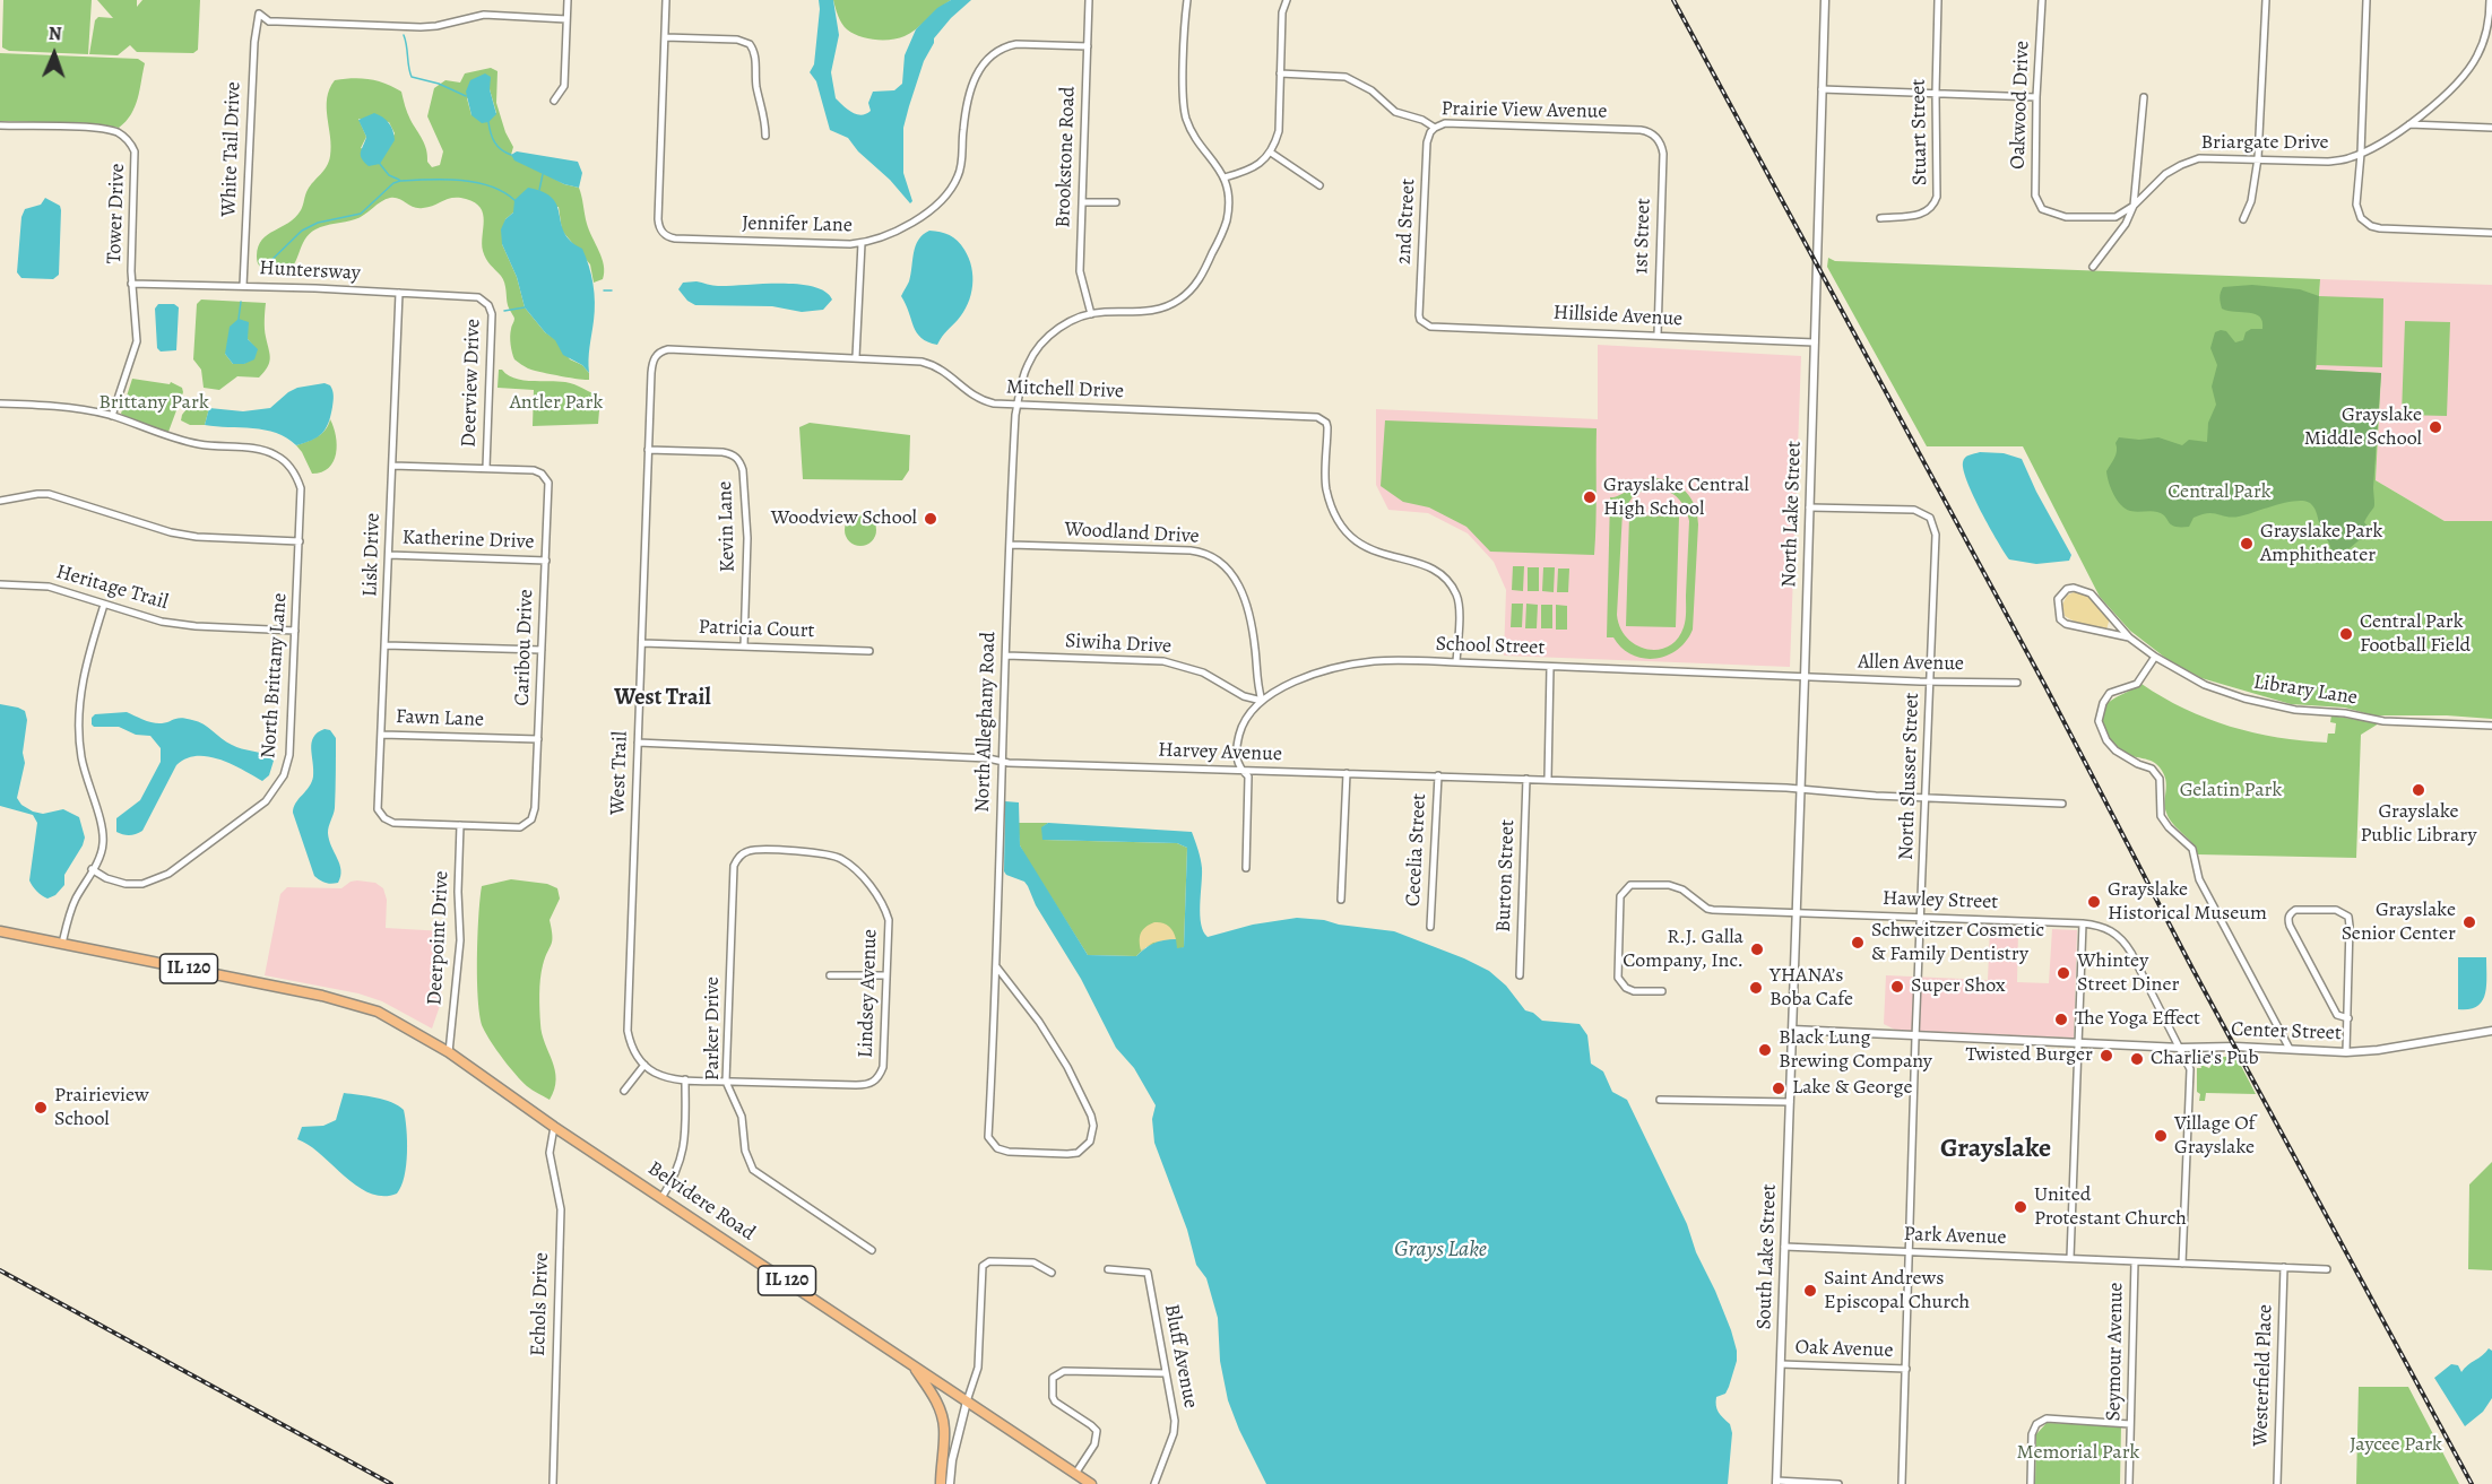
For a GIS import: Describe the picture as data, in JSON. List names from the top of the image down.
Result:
{
  "streets": {
    "main road": ["IL 120", "Belvidere Road"],
    "street": [
      "Oakwood Drive",
      "Prairie View Avenue",
      "Stuart Street",
      "Briargate Drive",
      "White Tail Drive",
      "Brookstone Road",
      "Tower Drive",
      "2nd Street",
      "Jennifer Lane",
      "1st Street",
      "Huntersway",
      "Hillside Avenue",
      "Deerview Drive",
      "Mitchell Drive",
      "North Lake Street",
      "Kevin Lane",
      "Woodland Drive",
      "Katherine Drive",
      "Lisk Drive",
      "Heritage Trail",
      "Patricia Court",
      "Siwiha Drive",
      "School Street",
      "Caribou Drive",
      "Allen Avenue",
      "North Brittany Lane",
      "Library Lane",
      "Fawn Lane",
      "North Alleghany Road",
      "Harvey Avenue",
      "West Trail",
      "North Slusser Street",
      "Cecelia Street",
      "Burton Street",
      "Hawley Street",
      "Deerpoint Drive",
      "Lindsey Avenue",
      "Parker Drive",
      "Center Street",
      "Park Avenue",
      "South Lake Street",
      "Echols Drive",
      "Oak Avenue",
      "Seymour Avenue",
      "Bluff Avenue",
      "Westerfield Place"
    ]
  },
  "crossings": [
    ["Oakwood Drive", "Briargate Drive"],
    ["Prairie View Avenue", "2nd Street"],
    ["Prairie View Avenue", "1st Street"],
    ["White Tail Drive", "Huntersway"],
    ["Brookstone Road", "Jennifer Lane"],
    ["Brookstone Road", "North Alleghany Road"],
    ["Tower Drive", "Huntersway"],
    ["Tower Drive", "North Brittany Lane"],
    ["2nd Street", "Hillside Avenue"],
    ["1st Street", "Hillside Avenue"],
    ["Huntersway", "Deerview Drive"],
    ["Huntersway", "Lisk Drive"],
    ["Hillside Avenue", "North Lake Street"],
    ["Deerview Drive", "Caribou Drive"],
    ["Mitchell Drive", "School Street"],
    ["Mitchell Drive", "North Alleghany Road"],
    ["Mitchell Drive", "West Trail"],
    ["North Lake Street", "School Street"],
    ["North Lake Street", "Allen Avenue"],
    ["North Lake Street", "Harvey Avenue"],
    ["North Lake Street", "North Slusser Street"],
    ["North Lake Street", "Hawley Street"],
    ["North Lake Street", "Center Street"],
    ["North Lake Street", "South Lake Street"],
    ["Kevin Lane", "Patricia Court"],
    ["Kevin Lane", "West Trail"],
    ["Woodland Drive", "Siwiha Drive"],
    ["Woodland Drive", "School Street"],
    ["Woodland Drive", "North Alleghany Road"],
    ["Katherine Drive", "Lisk Drive"],
    ["Katherine Drive", "Caribou Drive"],
    ["Lisk Drive", "Caribou Drive"],
    ["Lisk Drive", "Fawn Lane"],
    ["Lisk Drive", "Deerpoint Drive"],
    ["Heritage Trail", "North Brittany Lane"],
    ["Patricia Court", "West Trail"],
    ["Siwiha Drive", "School Street"],
    ["Siwiha Drive", "North Alleghany Road"],
    ["School Street", "Allen Avenue"],
    ["School Street", "Harvey Avenue"],
    ["Caribou Drive", "Fawn Lane"],
    ["Caribou Drive", "Deerpoint Drive"],
    ["Allen Avenue", "North Slusser Street"],
    ["North Alleghany Road", "Harvey Avenue"],
    ["Harvey Avenue", "West Trail"],
    ["Harvey Avenue", "North Slusser Street"],
    ["Harvey Avenue", "Cecelia Street"],
    ["Harvey Avenue", "Burton Street"],
    ["North Slusser Street", "Hawley Street"],
    ["North Slusser Street", "Center Street"],
    ["North Slusser Street", "Park Avenue"],
    ["North Slusser Street", "Oak Avenue"],
    ["Hawley Street", "Center Street"],
    ["Deerpoint Drive", "IL 120"],
    ["Deerpoint Drive", "Belvidere Road"],
    ["IL 120", "Belvidere Road"],
    ["Lindsey Avenue", "Parker Drive"],
    ["Center Street", "South Lake Street"],
    ["Belvidere Road", "Echols Drive"],
    ["Park Avenue", "South Lake Street"],
    ["Park Avenue", "Seymour Avenue"],
    ["Park Avenue", "Westerfield Place"],
    ["South Lake Street", "Oak Avenue"]
  ],
  "districts": ["West Trail", "Grayslake"],
  "water": ["Grays Lake"],
  "parks": [
    "Brittany Park",
    "Antler Park",
    "Central Park",
    "Gelatin Park",
    "Jaycee Park",
    "Memorial Park"
  ],
  "places": [
    "Grayslake Middle School",
    "Grayslake Central High School",
    "Woodview School",
    "Grayslake Park Amphitheater",
    "Central Park Football Field",
    "Grayslake Public Library",
    "Grayslake Historical Museum",
    "Grayslake Senior Center",
    "Schweitzer Cosmetic & Family Dentistry",
    "R.J. Galla Company, Inc.",
    "Whintey Street Diner",
    "Super Shox",
    "YHANA’s Boba Cafe",
    "The Yoga Effect",
    "Black Lung Brewing Company",
    "Twisted Burger",
    "Charlie's Pub",
    "Lake & George",
    "Prairieview School",
    "Village Of Grayslake",
    "United Protestant Church",
    "Saint Andrews Episcopal Church"
  ],
  "north": "top"
}
